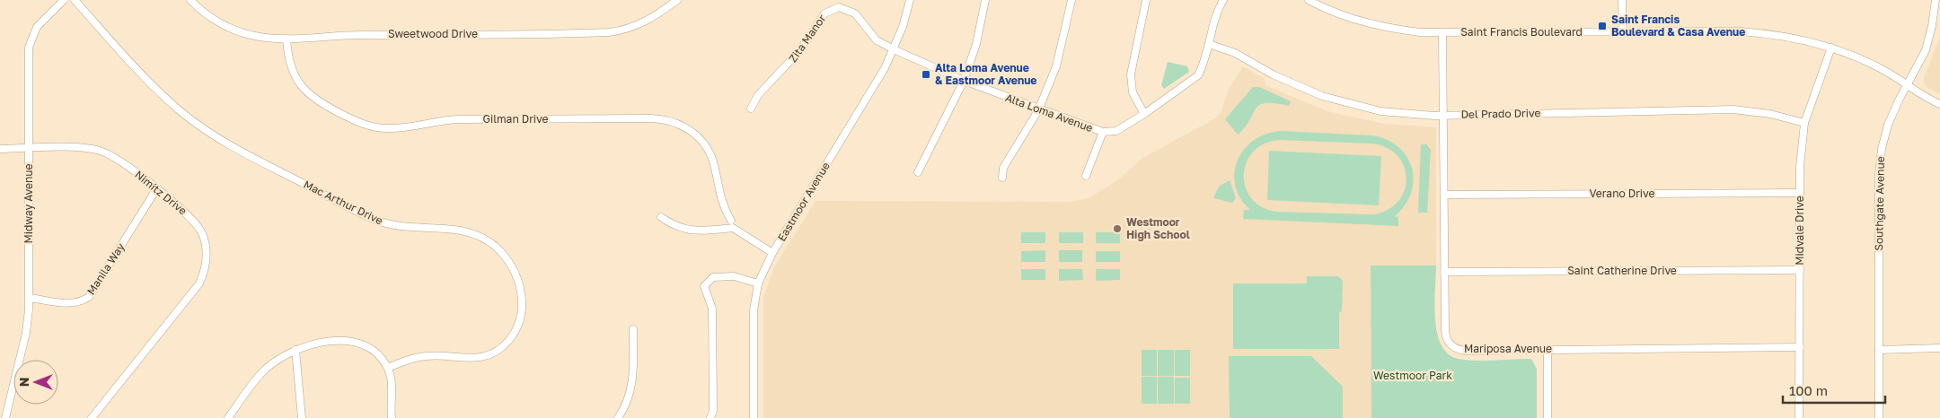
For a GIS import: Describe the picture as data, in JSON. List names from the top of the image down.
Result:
{
  "streets": {
    "street": [
      "Saint Francis Boulevard",
      "Sweetwood Drive",
      "Zita Manor",
      "Alta Loma Avenue",
      "Del Prado Drive",
      "Gilman Drive",
      "Nimitz Drive",
      "Verano Drive",
      "Eastmoor Avenue",
      "Mac Arthur Drive",
      "Midway Avenue",
      "Southgate Avenue",
      "Midvale Drive",
      "Manila Way",
      "Saint Catherine Drive",
      "Mariposa Avenue"
    ]
  },
  "crossings": [
    ["Saint Francis Boulevard", "Southgate Avenue"],
    ["Saint Francis Boulevard", "Midvale Drive"],
    ["Saint Francis Boulevard", "Mariposa Avenue"],
    ["Sweetwood Drive", "Gilman Drive"],
    ["Zita Manor", "Alta Loma Avenue"],
    ["Zita Manor", "Eastmoor Avenue"],
    ["Alta Loma Avenue", "Del Prado Drive"],
    ["Alta Loma Avenue", "Eastmoor Avenue"],
    ["Del Prado Drive", "Midvale Drive"],
    ["Del Prado Drive", "Mariposa Avenue"],
    ["Nimitz Drive", "Midway Avenue"],
    ["Nimitz Drive", "Manila Way"],
    ["Verano Drive", "Midvale Drive"],
    ["Verano Drive", "Mariposa Avenue"],
    ["Midway Avenue", "Manila Way"],
    ["Midvale Drive", "Saint Catherine Drive"],
    ["Midvale Drive", "Mariposa Avenue"],
    ["Saint Catherine Drive", "Mariposa Avenue"]
  ],
  "parks": ["Westmoor Park"],
  "places": {
    "transit": ["Saint Francis Boulevard & Casa Avenue", "Alta Loma Avenue & Eastmoor Avenue"],
    "other": ["Westmoor High School"]
  },
  "scale_bar": "100 m",
  "north": "left"
}
